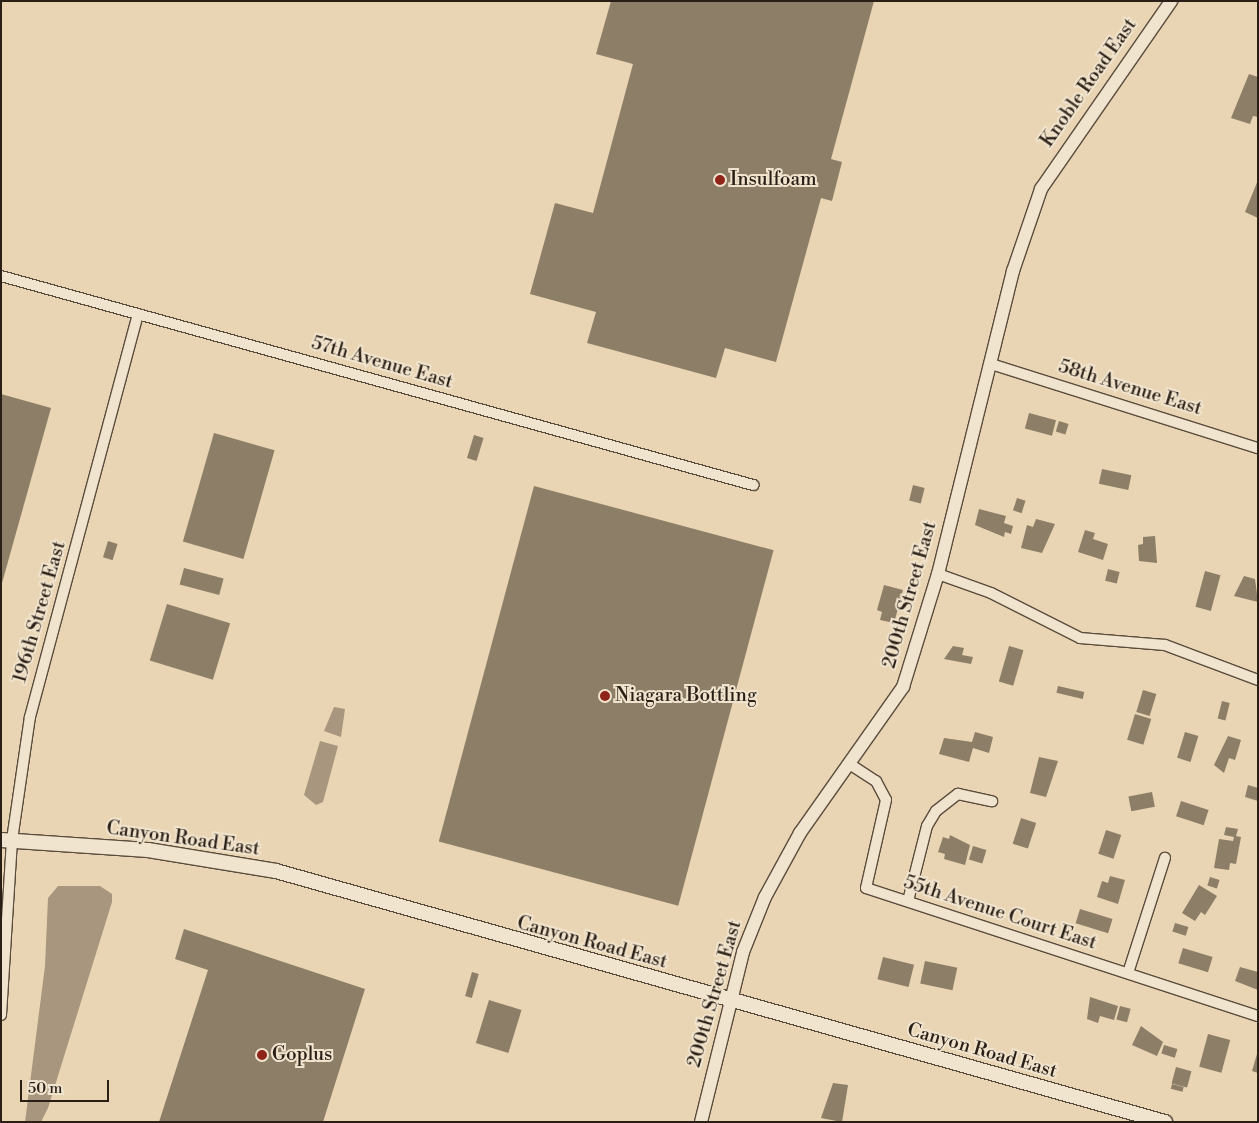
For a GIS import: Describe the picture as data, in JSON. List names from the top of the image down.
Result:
{
  "streets": {
    "main road": ["Canyon Road East"],
    "street": [
      "Knoble Road East",
      "57th Avenue East",
      "58th Avenue East",
      "200th Street East",
      "196th Street East",
      "55th Avenue Court East"
    ]
  },
  "crossings": [
    ["Knoble Road East", "200th Street East"],
    ["57th Avenue East", "196th Street East"],
    ["58th Avenue East", "200th Street East"],
    ["200th Street East", "Canyon Road East"],
    ["200th Street East", "55th Avenue Court East"],
    ["196th Street East", "Canyon Road East"]
  ],
  "places": ["Insulfoam", "Niagara Bottling", "Goplus"],
  "scale_bar": "50 m"
}
